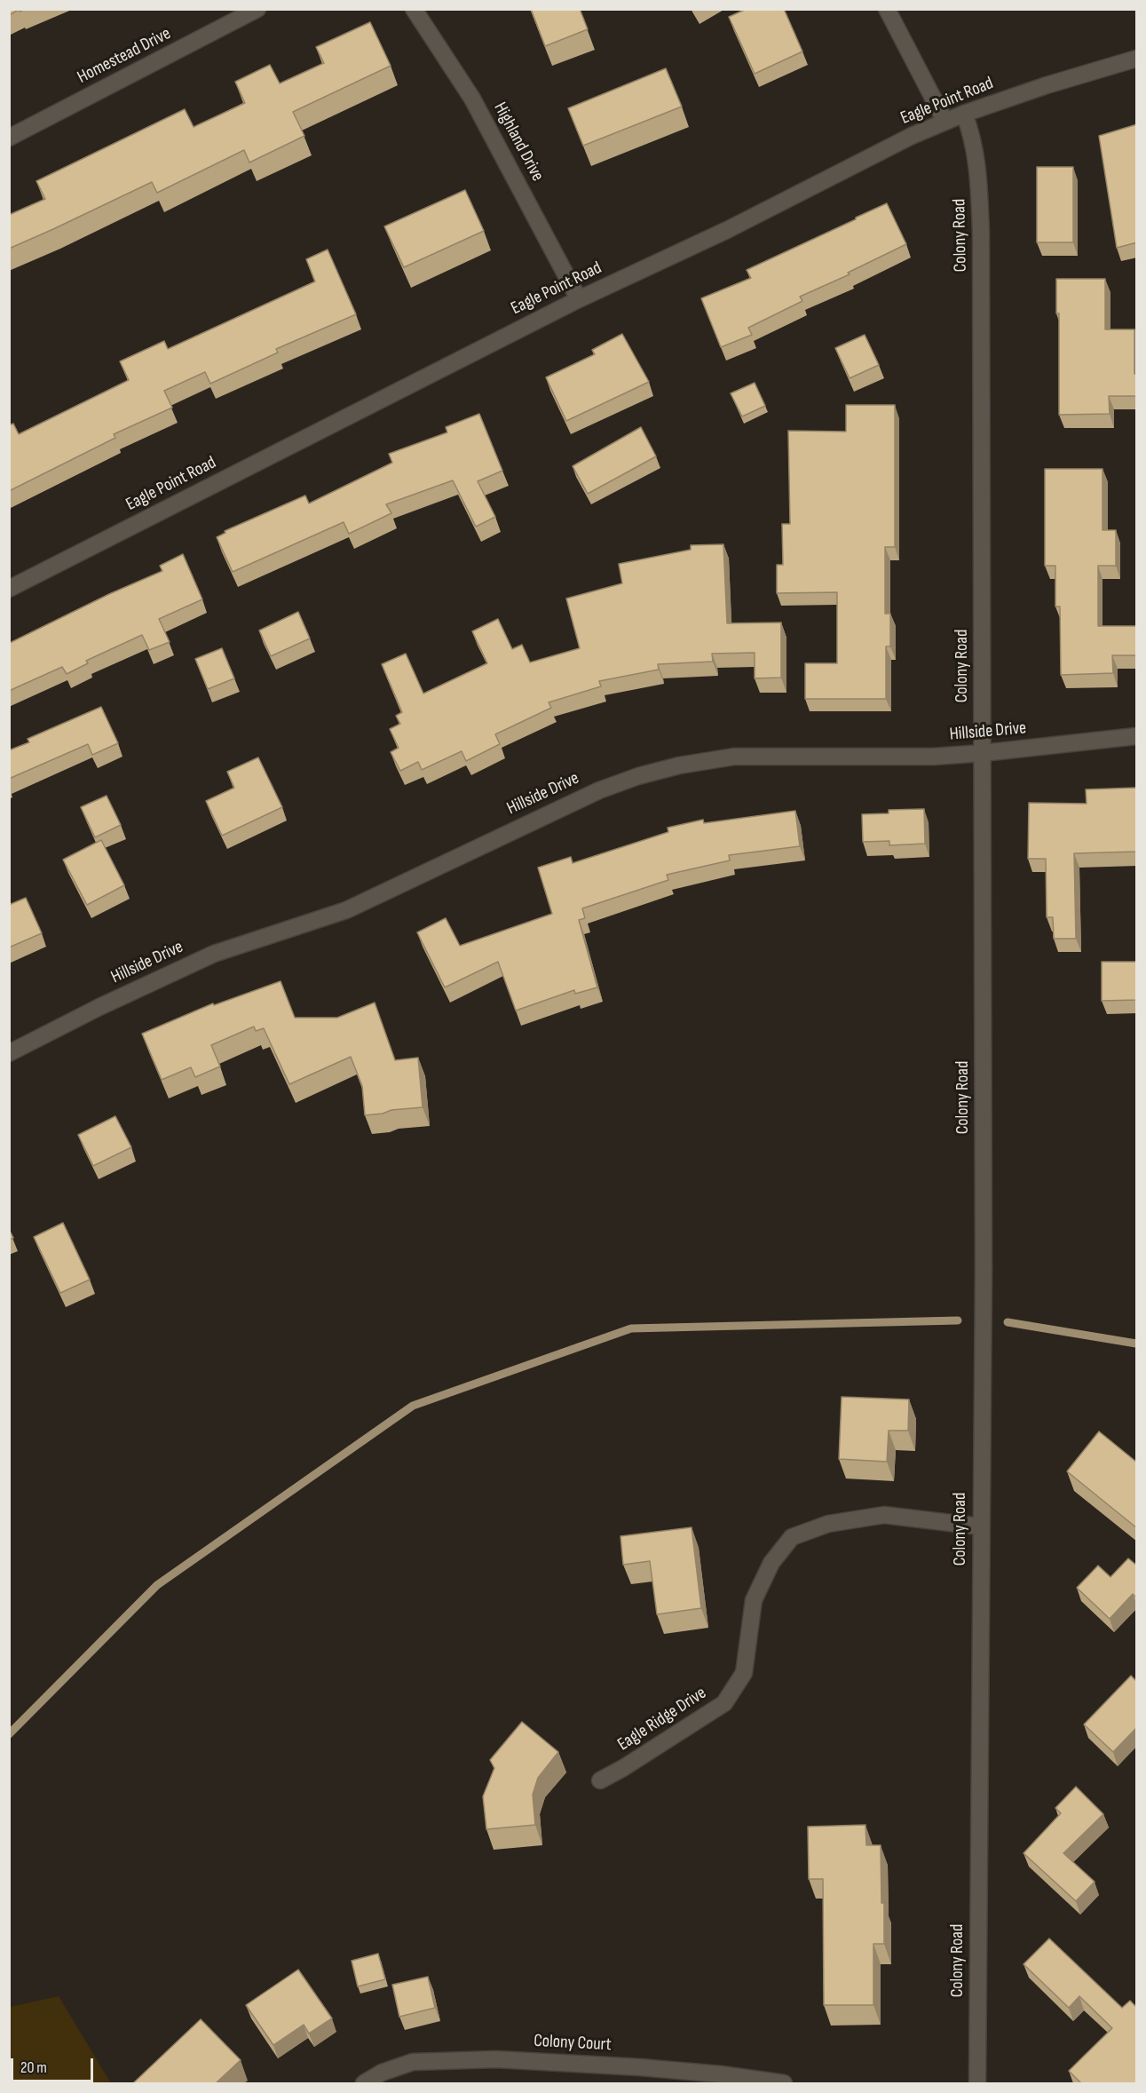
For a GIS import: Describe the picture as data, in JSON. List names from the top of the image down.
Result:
{
  "streets": {
    "street": [
      "Homestead Drive",
      "Eagle Point Road",
      "Highland Drive",
      "Colony Road",
      "Hillside Drive",
      "Eagle Ridge Drive",
      "Colony Court"
    ]
  },
  "crossings": [
    ["Eagle Point Road", "Highland Drive"],
    ["Eagle Point Road", "Colony Road"],
    ["Colony Road", "Hillside Drive"],
    ["Colony Road", "Eagle Ridge Drive"]
  ],
  "scale_bar": "20 m"
}
